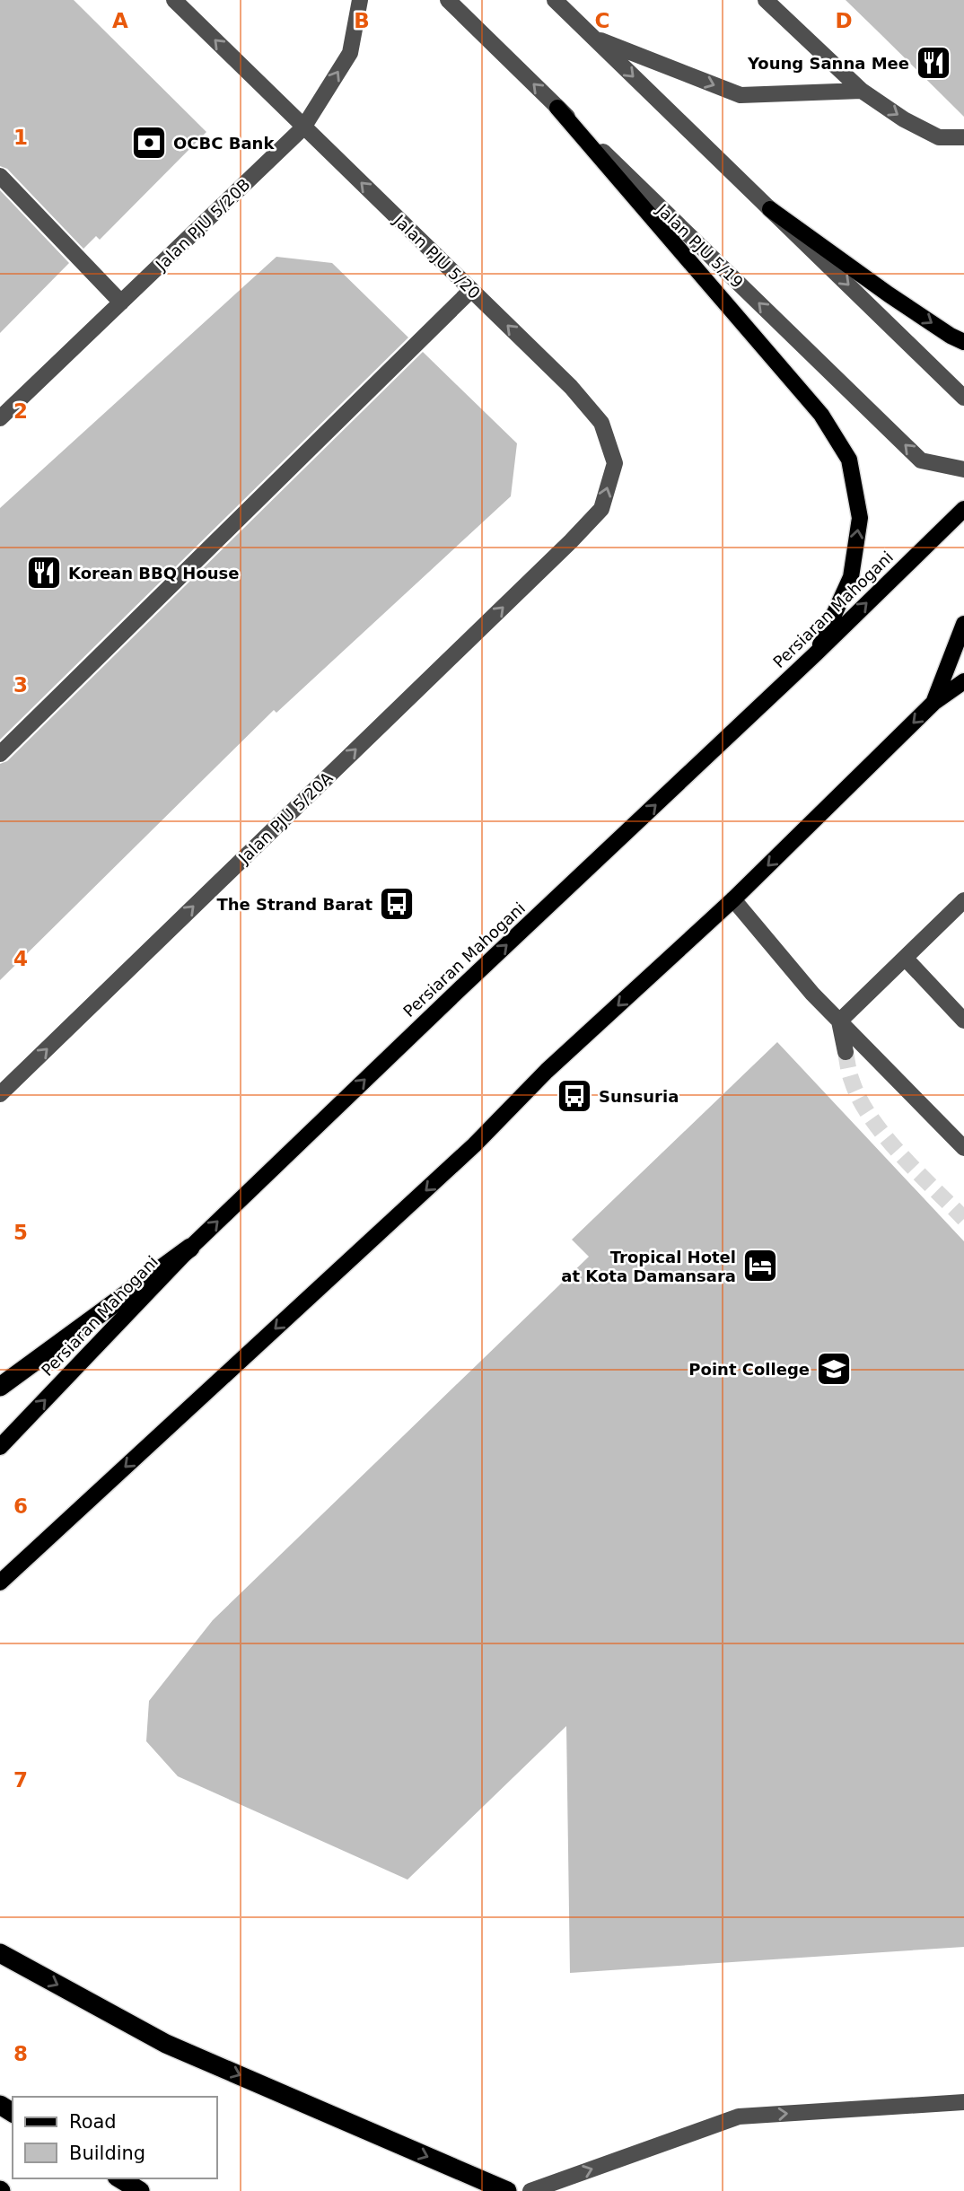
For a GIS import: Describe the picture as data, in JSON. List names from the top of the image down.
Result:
{
  "streets": {
    "main road": ["Persiaran Mahogani"],
    "street": [
      "Jalan PJU 5/20B",
      "Jalan PJU 5/19",
      "Jalan PJU 5/20",
      "Jalan PJU 5/20A"
    ]
  },
  "crossings": [
    ["Jalan PJU 5/20B", "Jalan PJU 5/20"],
    ["Jalan PJU 5/20", "Jalan PJU 5/20A"]
  ],
  "one_way": ["Jalan PJU 5/20", "Jalan PJU 5/20A"],
  "places": {
    "restaurant": ["Young Sanna Mee", "Korean BBQ House"],
    "bank": ["OCBC Bank"],
    "bus stop": ["The Strand Barat", "Sunsuria"],
    "hotel": ["Tropical Hotel at Kota Damansara"],
    "school or university": ["Point College"]
  },
  "legend": ["Road", "Building"],
  "grid": {
    "columns": [
      "A",
      "B",
      "C",
      "D"
    ],
    "rows": [
      "1",
      "2",
      "3",
      "4",
      "5",
      "6",
      "7",
      "8"
    ]
  }
}
